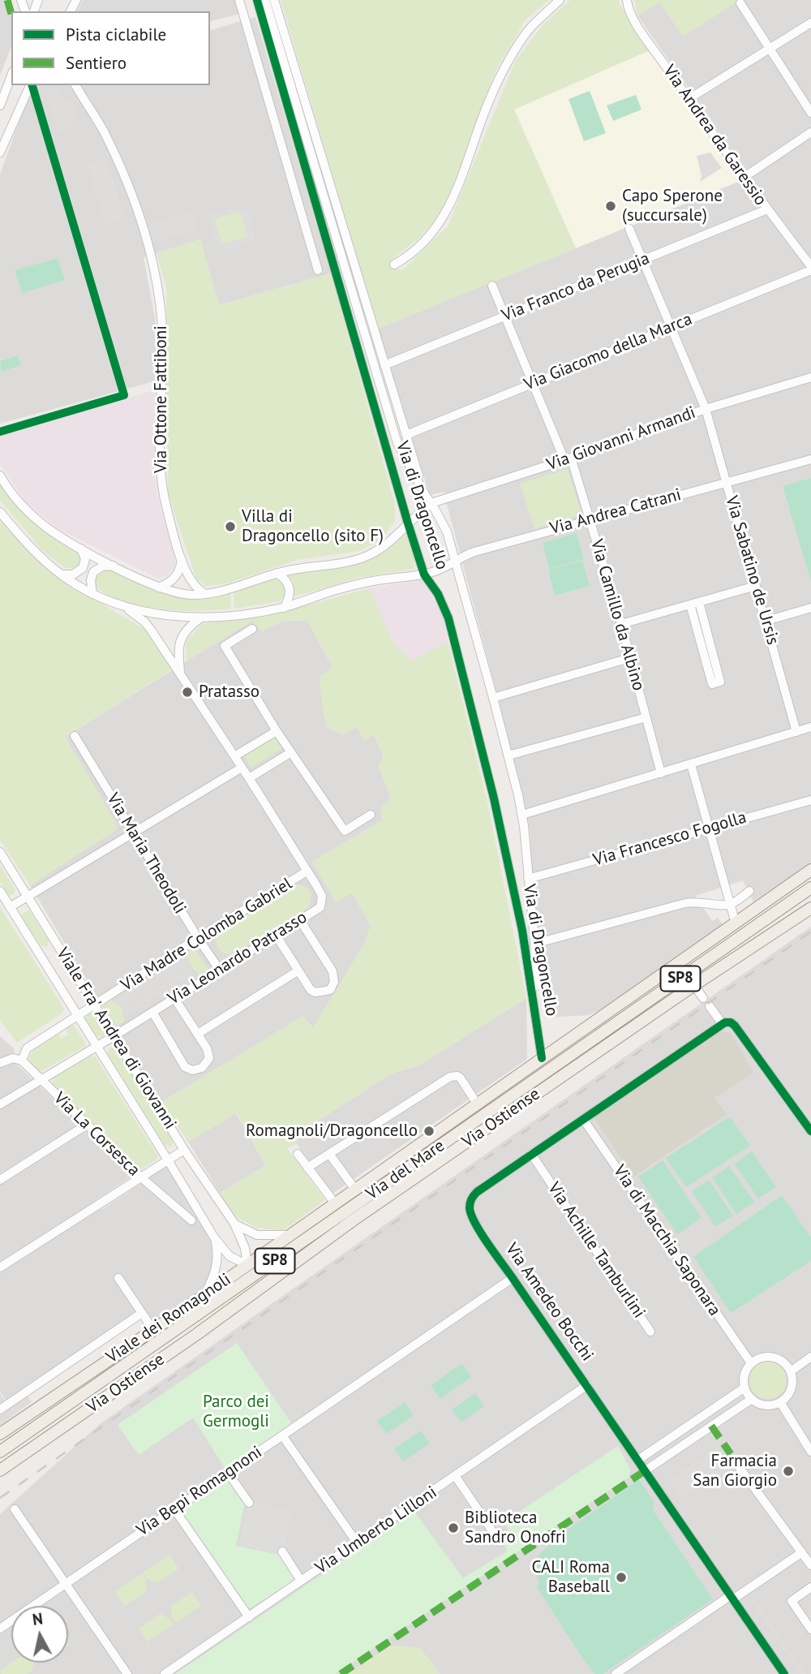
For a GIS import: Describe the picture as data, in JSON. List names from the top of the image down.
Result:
{
  "streets": {
    "main road": [
      "SP8",
      "Via Ostiense",
      "Via del Mare",
      "Viale dei Romagnoli"
    ],
    "street": [
      "Via Andrea da Garessio",
      "Via Franco da Perugia",
      "Via Giacomo della Marca",
      "Via Ottone Fattiboni",
      "Via Giovanni Armandi",
      "Via di Dragoncello",
      "Via Andrea Catrani",
      "Via Sabatino de Ursis",
      "Via Camillo da Albino",
      "Via Francesco Fogolla",
      "Via Maria Theodoli",
      "Via Madre Colomba Gabriel",
      "Via Leonardo Patrasso",
      "Viale Fra' Andrea di Giovanni",
      "Via La Corsesca",
      "Via di Macchia Saponara",
      "Via Achille Tamburlini",
      "Via Amedeo Bocchi",
      "Via Bepi Romagnoni",
      "Via Umberto Lilloni"
    ]
  },
  "crossings": [
    ["Via Andrea da Garessio", "Via Franco da Perugia"],
    ["Via Andrea da Garessio", "Via Giacomo della Marca"],
    ["Via Franco da Perugia", "Via di Dragoncello"],
    ["Via Franco da Perugia", "Via Sabatino de Ursis"],
    ["Via Franco da Perugia", "Via Camillo da Albino"],
    ["Via Giacomo della Marca", "Via di Dragoncello"],
    ["Via Giacomo della Marca", "Via Sabatino de Ursis"],
    ["Via Giacomo della Marca", "Via Camillo da Albino"],
    ["Via Giovanni Armandi", "Via di Dragoncello"],
    ["Via Giovanni Armandi", "Via Sabatino de Ursis"],
    ["Via Giovanni Armandi", "Via Camillo da Albino"],
    ["Via di Dragoncello", "Via Andrea Catrani"],
    ["Via di Dragoncello", "Via Francesco Fogolla"],
    ["Via di Dragoncello", "Viale dei Romagnoli"],
    ["Via Andrea Catrani", "Via Sabatino de Ursis"],
    ["Via Andrea Catrani", "Via Camillo da Albino"],
    ["Via Andrea Catrani", "Via Leonardo Patrasso"],
    ["Via Maria Theodoli", "Via Madre Colomba Gabriel"],
    ["Via Maria Theodoli", "Via Leonardo Patrasso"],
    ["Via Madre Colomba Gabriel", "Via Leonardo Patrasso"],
    ["Via Madre Colomba Gabriel", "Viale Fra' Andrea di Giovanni"],
    ["Via Madre Colomba Gabriel", "Via La Corsesca"],
    ["Via Leonardo Patrasso", "Viale Fra' Andrea di Giovanni"],
    ["Via Leonardo Patrasso", "Via La Corsesca"],
    ["Viale Fra' Andrea di Giovanni", "Viale dei Romagnoli"],
    ["Via di Macchia Saponara", "Via Amedeo Bocchi"],
    ["Via Achille Tamburlini", "Via Amedeo Bocchi"],
    ["Via Amedeo Bocchi", "Via Bepi Romagnoni"],
    ["Via Amedeo Bocchi", "Via Umberto Lilloni"]
  ],
  "parks": ["Parco dei Germogli"],
  "places": [
    "Capo Sperone (succursale)",
    "Villa di Dragoncello (sito F)",
    "Pratasso",
    "Romagnoli/Dragoncello",
    "Farmacia San Giorgio",
    "Biblioteca Sandro Onofri",
    "CALI Roma Baseball"
  ],
  "legend": ["Pista ciclabile", "Sentiero"],
  "north": "top"
}
